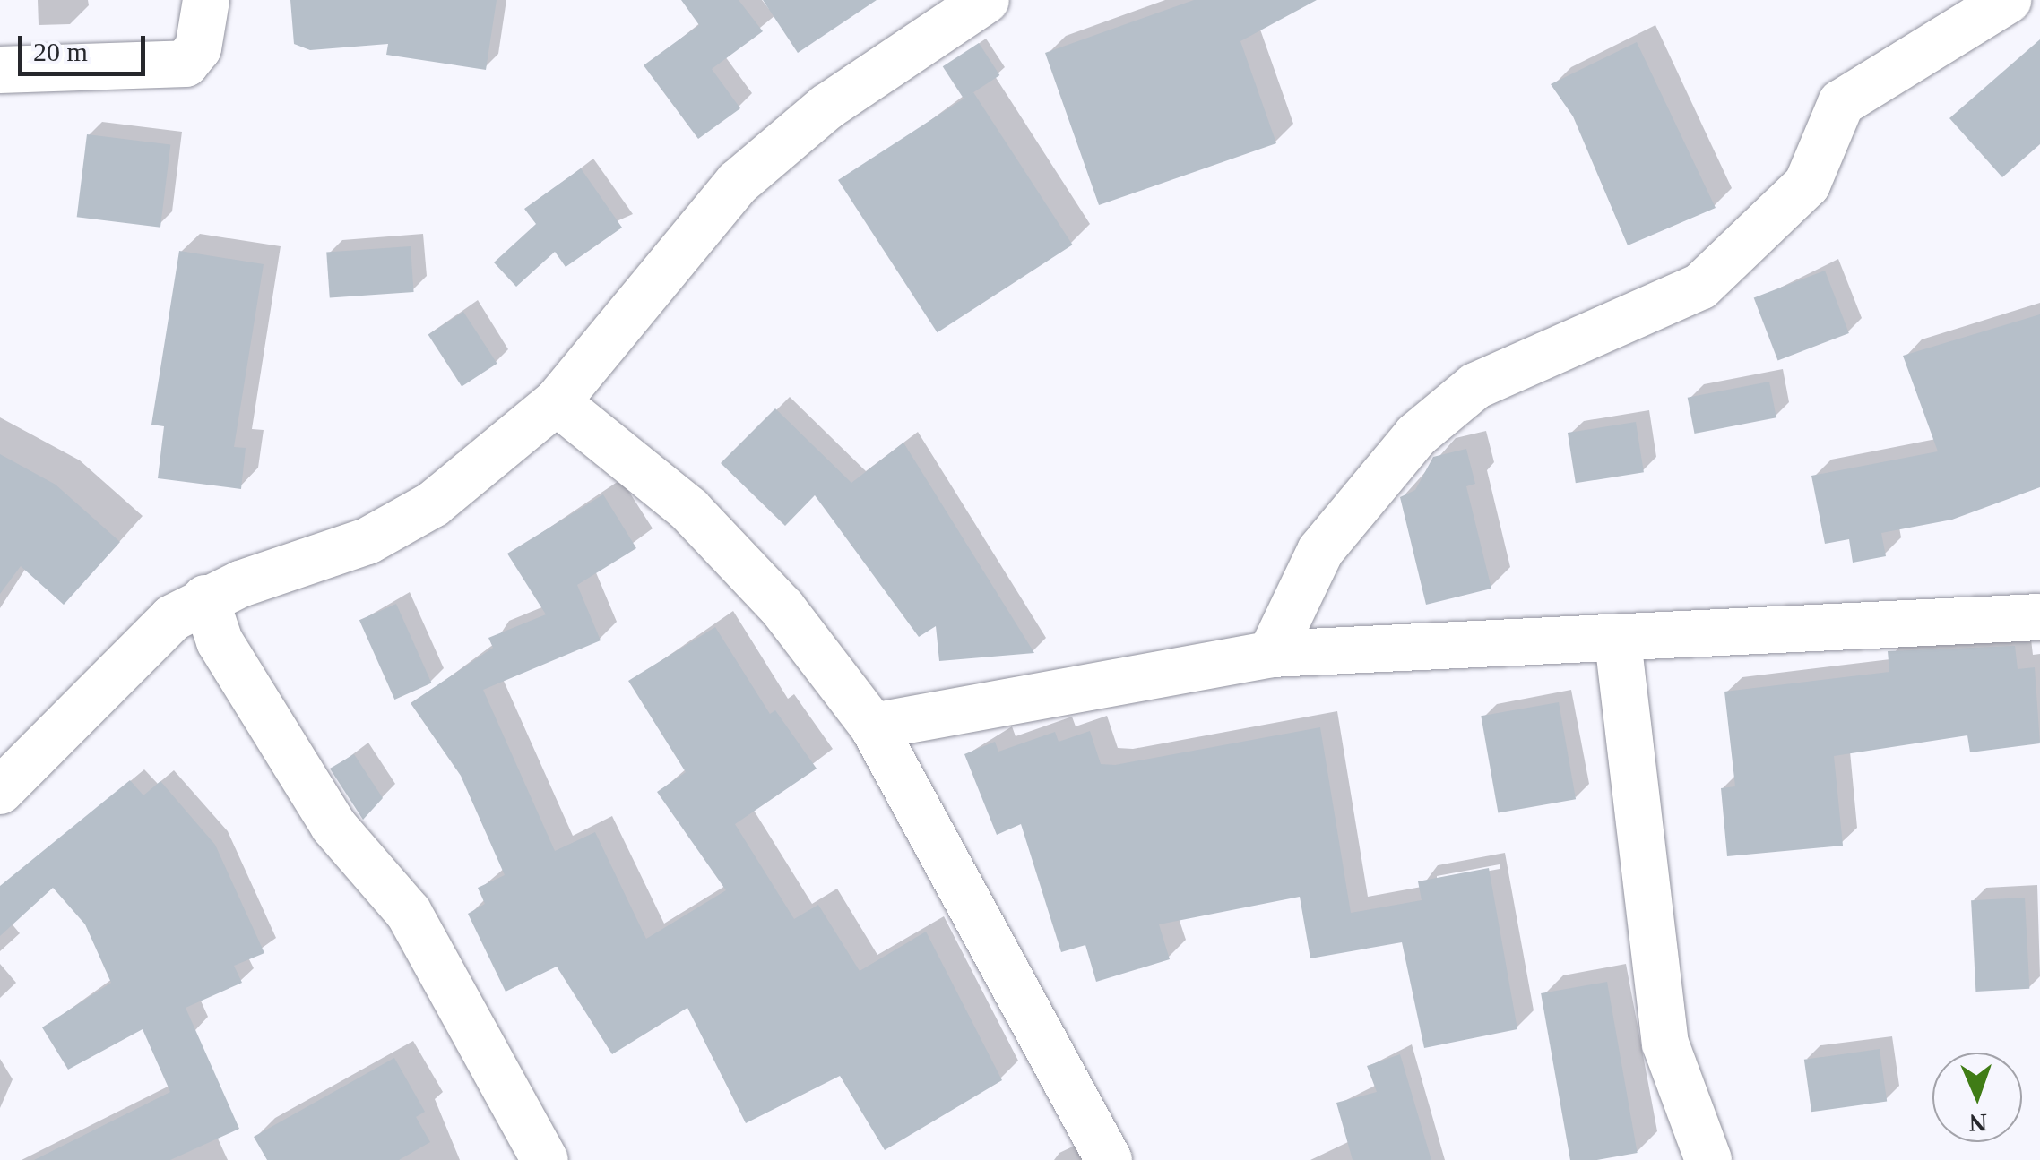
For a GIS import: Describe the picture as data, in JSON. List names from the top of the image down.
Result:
{
  "scale_bar": "20 m",
  "north": "bottom"
}
